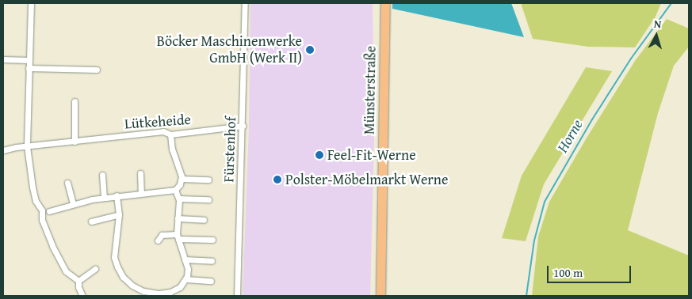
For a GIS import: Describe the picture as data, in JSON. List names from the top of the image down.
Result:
{
  "streets": {
    "main road": ["Münsterstraße"],
    "street": ["Lütkeheide", "Fürstenhof"]
  },
  "crossings": [
    ["Lütkeheide", "Fürstenhof"]
  ],
  "water": ["Horne"],
  "places": ["Böcker Maschinenwerke GmbH (Werk II)", "Feel-Fit-Werne", "Polster-Möbelmarkt Werne"],
  "scale_bar": "100 m",
  "north": "top"
}
